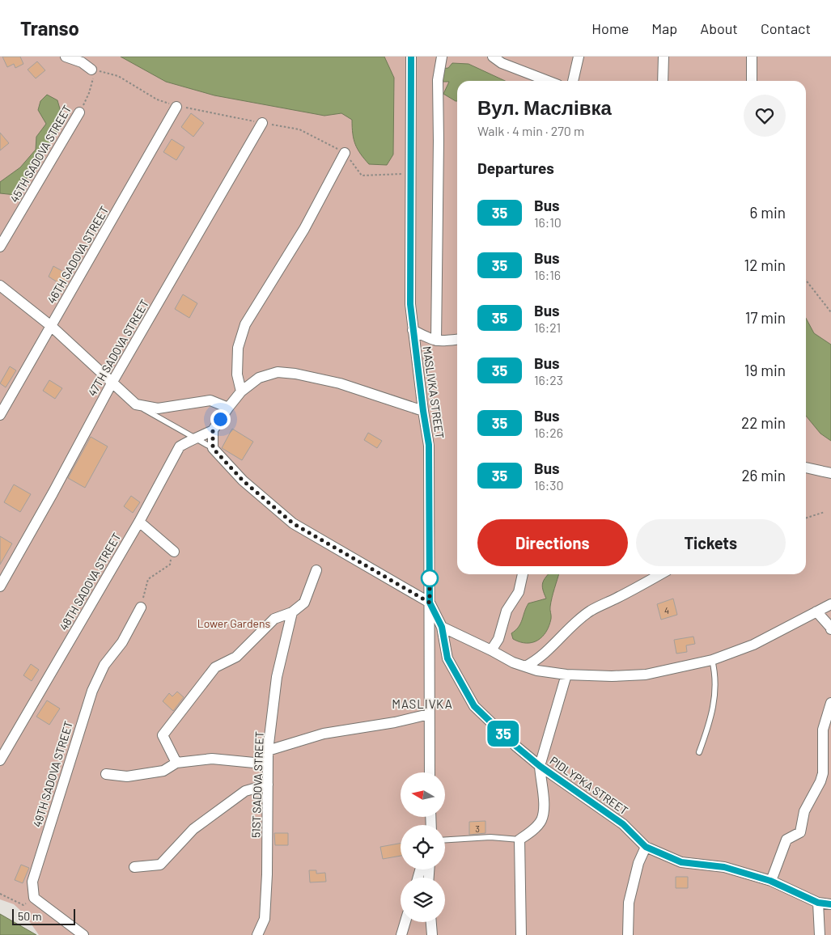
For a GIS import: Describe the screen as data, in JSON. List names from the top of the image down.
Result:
{
  "streets": {
    "street": [
      "45TH SADOVA STREET",
      "46TH SADOVA STREET",
      "47TH SADOVA STREET",
      "MASLIVKA STREET",
      "48TH SADOVA STREET",
      "49TH SADOVA STREET",
      "51ST SADOVA STREET",
      "PIDLYPKA STREET"
    ]
  },
  "crossings": [
    ["MASLIVKA STREET", "PIDLYPKA STREET"]
  ],
  "districts": ["MASLIVKA"],
  "parks": ["Lower Gardens"],
  "lines": ["bus line 35"],
  "house_numbers": ["4", "3"],
  "scale_bar": "50 m",
  "north": "left",
  "page": {
    "header": "Transo",
    "nav": [
      "Home",
      "Map",
      "About",
      "Contact"
    ],
    "on_map": "35",
    "heading": [
      ["Вул. Маслівка", "Walk · 4 min · 270 m"],
      "Departures"
    ],
    "list": [
      {
        "mark": "35",
        "name": "Bus",
        "note": "16:10",
        "value": "6 min"
      },
      {
        "mark": "35",
        "name": "Bus",
        "note": "16:16",
        "value": "12 min"
      },
      {
        "mark": "35",
        "name": "Bus",
        "note": "16:21",
        "value": "17 min"
      },
      {
        "mark": "35",
        "name": "Bus",
        "note": "16:23",
        "value": "19 min"
      },
      {
        "mark": "35",
        "name": "Bus",
        "note": "16:26",
        "value": "22 min"
      },
      {
        "mark": "35",
        "name": "Bus",
        "note": "16:30",
        "value": "26 min"
      }
    ],
    "buttons": ["Directions", "Tickets"],
    "scale": "50 m"
  }
}
